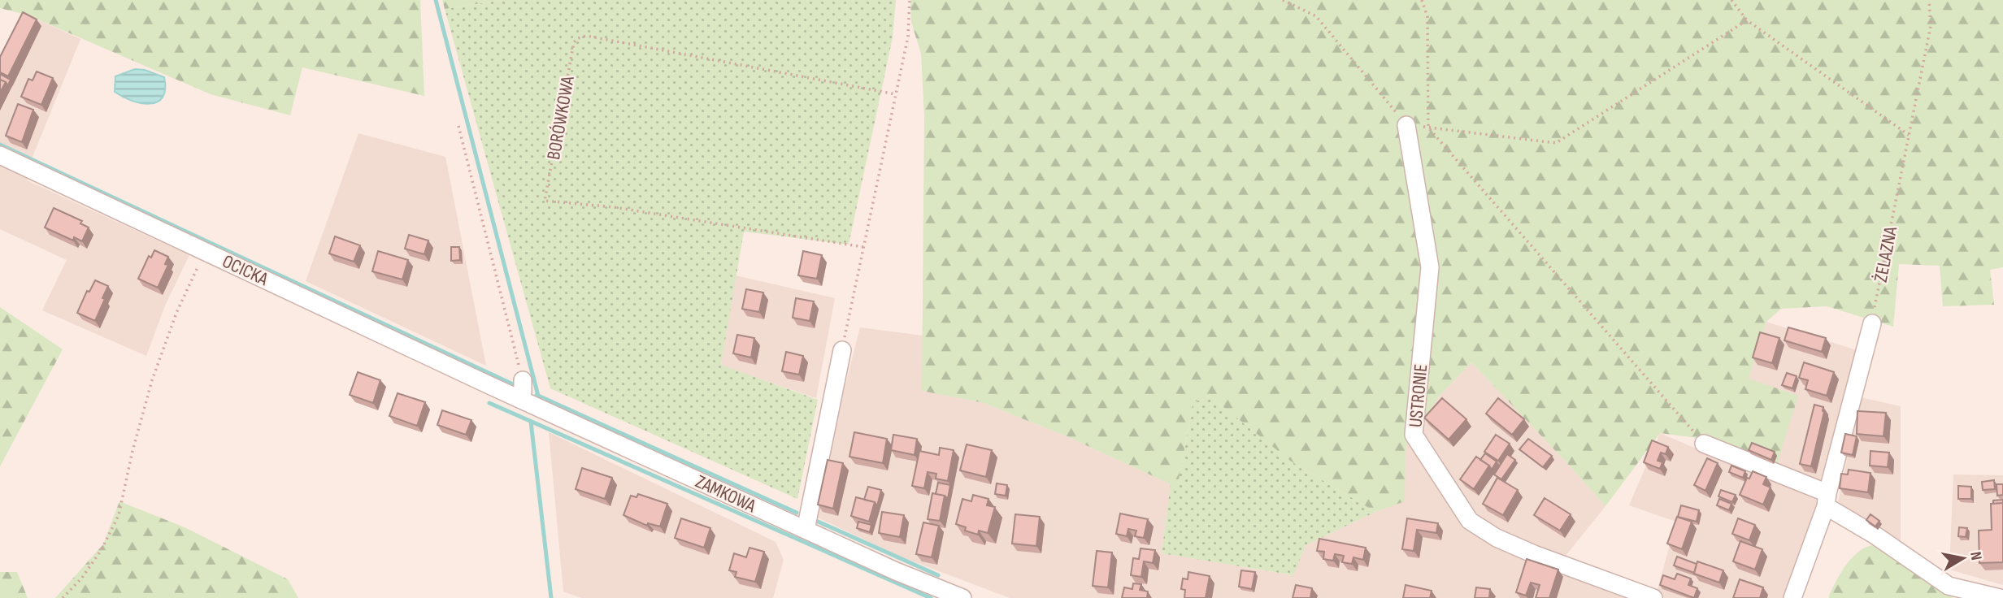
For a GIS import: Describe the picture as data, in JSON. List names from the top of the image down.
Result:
{
  "streets": {
    "street": ["OCICKA", "USTRONIE", "ZAMKOWA"],
    "path": ["BORÓWKOWA", "ŻELAZNA"]
  },
  "crossings": [
    ["OCICKA", "ZAMKOWA"]
  ],
  "north": "right"
}
